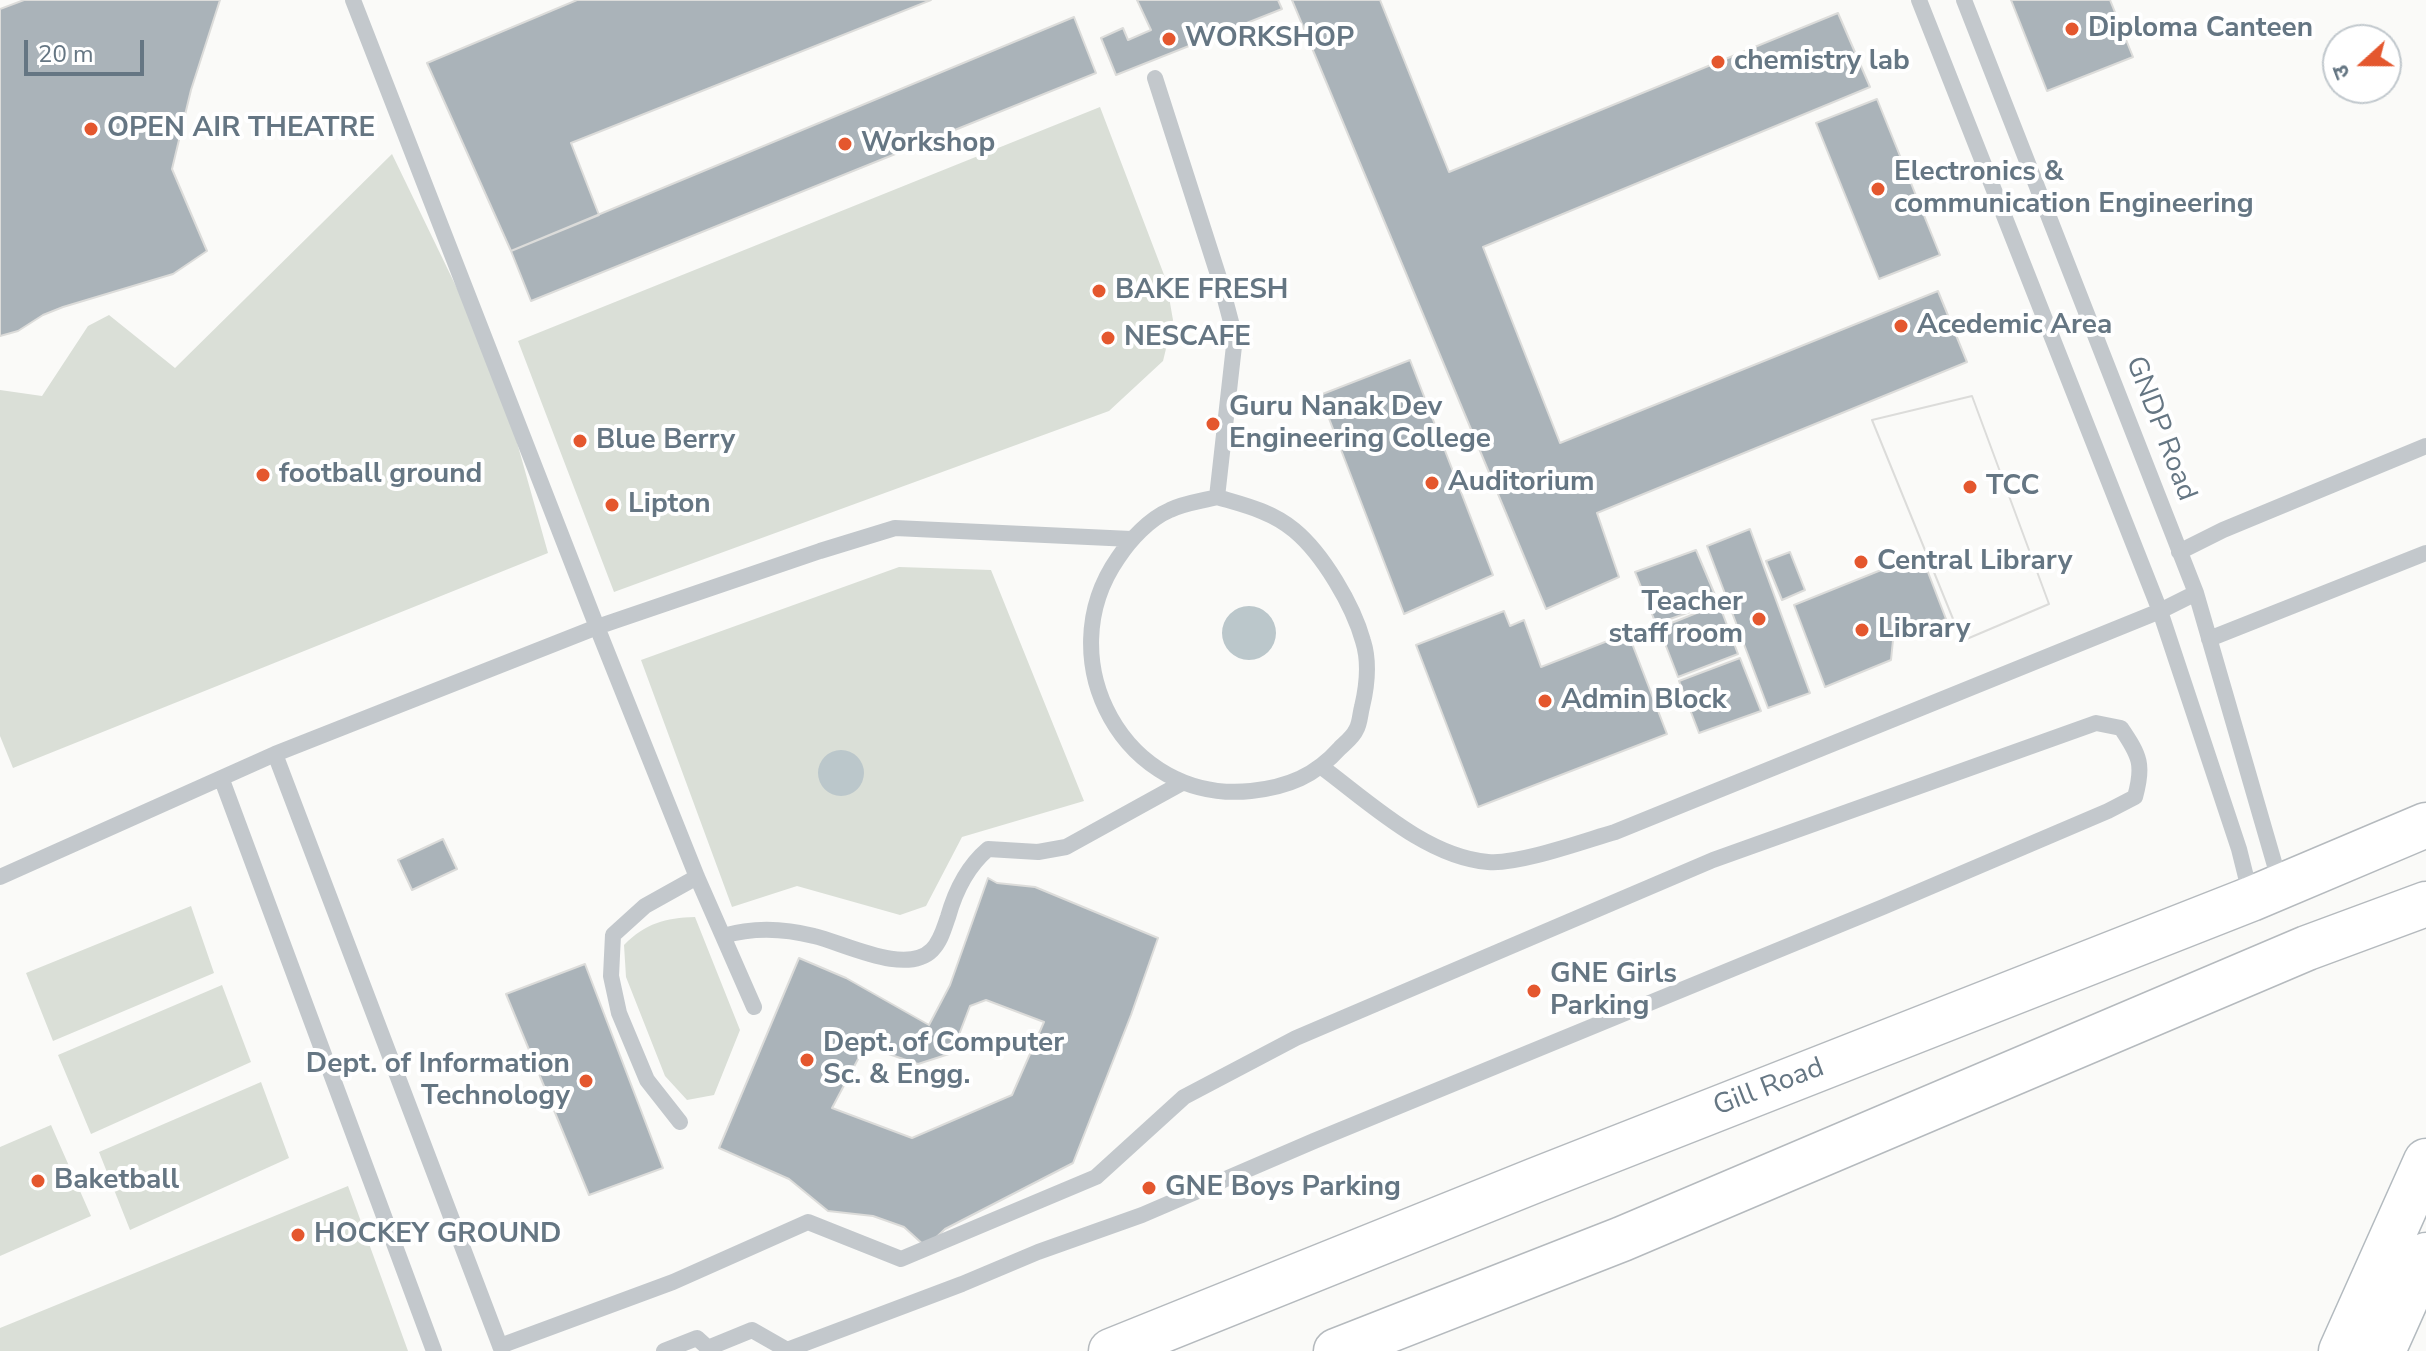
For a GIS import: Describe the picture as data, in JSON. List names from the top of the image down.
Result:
{
  "streets": {
    "main road": ["Gill Road"],
    "lane": ["GNDP Road"]
  },
  "crossings": [
    ["GNDP Road", "Gill Road"]
  ],
  "places": [
    "Diploma Canteen",
    "WORKSHOP",
    "chemistry lab",
    "OPEN AIR THEATRE",
    "Workshop",
    "Electronics & communication Engineering",
    "BAKE FRESH",
    "Acedemic Area",
    "NESCAFE",
    "Guru Nanak Dev Engineering College",
    "Blue Berry",
    "football ground",
    "Auditorium",
    "TCC",
    "Lipton",
    "Central Library",
    "Teacher staff room",
    "Library",
    "Admin Block",
    "GNE Girls Parking",
    "Dept. of Computer Sc. & Engg.",
    "Dept. of Information Technology",
    "Baketball",
    "GNE Boys Parking",
    "HOCKEY GROUND"
  ],
  "scale_bar": "20 m",
  "north": "left"
}
